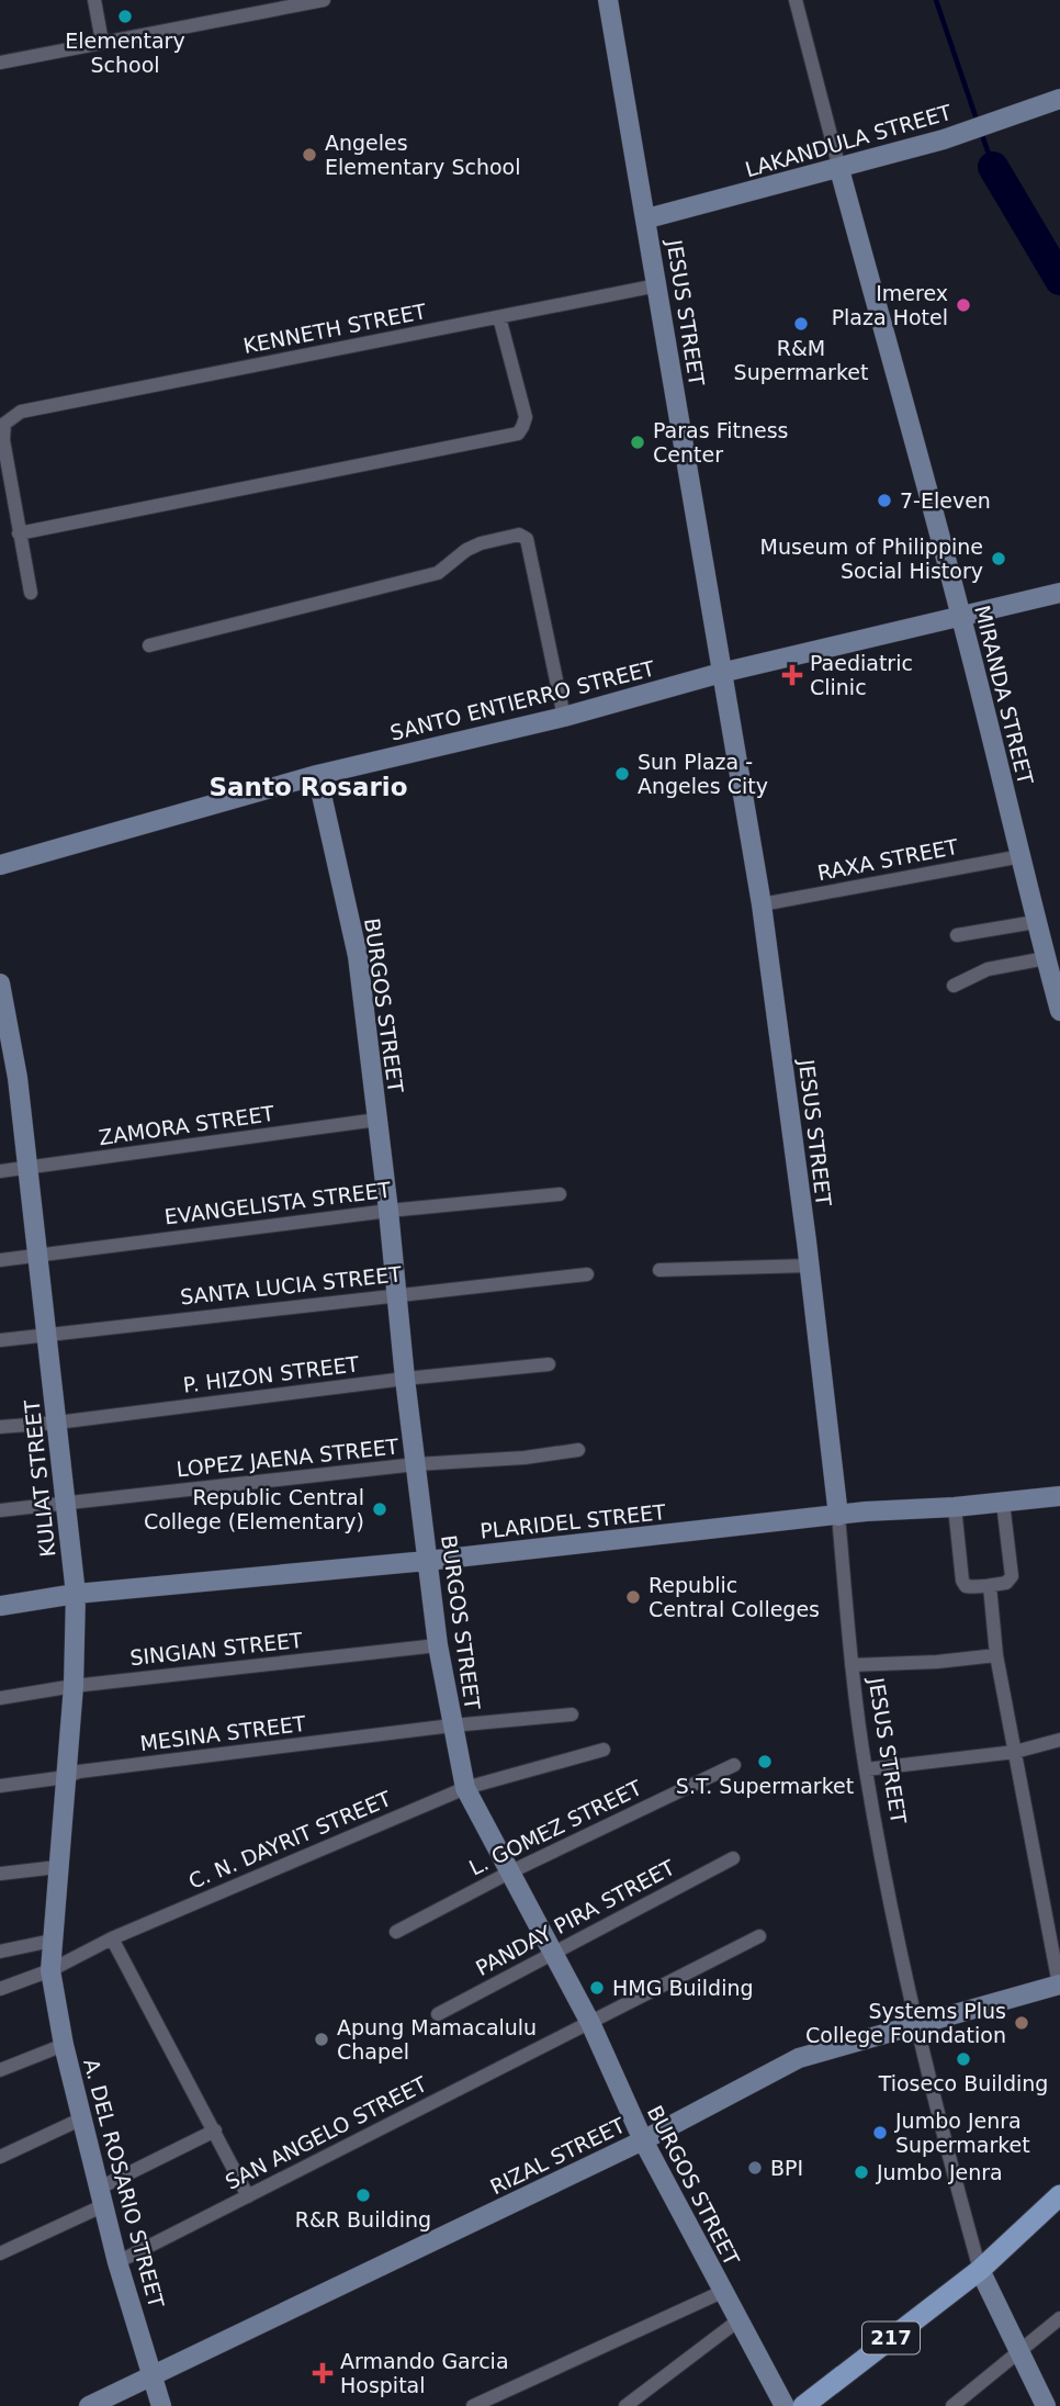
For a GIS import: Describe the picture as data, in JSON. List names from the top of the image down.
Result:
{
  "streets": {
    "main road": ["217"],
    "street": [
      "LAKANDULA STREET",
      "JESUS STREET",
      "KENNETH STREET",
      "MIRANDA STREET",
      "SANTO ENTIERRO STREET",
      "RAXA STREET",
      "BURGOS STREET",
      "ZAMORA STREET",
      "EVANGELISTA STREET",
      "SANTA LUCIA STREET",
      "P. HIZON STREET",
      "LOPEZ JAENA STREET",
      "KULIAT STREET",
      "PLARIDEL STREET",
      "SINGIAN STREET",
      "MESINA STREET",
      "L. GOMEZ STREET",
      "C. N. DAYRIT STREET",
      "PANDAY PIRA STREET",
      "SAN ANGELO STREET",
      "RIZAL STREET",
      "A. DEL ROSARIO STREET"
    ]
  },
  "crossings": [
    ["LAKANDULA STREET", "JESUS STREET"],
    ["LAKANDULA STREET", "MIRANDA STREET"],
    ["JESUS STREET", "KENNETH STREET"],
    ["JESUS STREET", "SANTO ENTIERRO STREET"],
    ["JESUS STREET", "RAXA STREET"],
    ["JESUS STREET", "PLARIDEL STREET"],
    ["JESUS STREET", "RIZAL STREET"],
    ["JESUS STREET", "217"],
    ["MIRANDA STREET", "SANTO ENTIERRO STREET"],
    ["MIRANDA STREET", "RAXA STREET"],
    ["SANTO ENTIERRO STREET", "BURGOS STREET"],
    ["BURGOS STREET", "ZAMORA STREET"],
    ["BURGOS STREET", "EVANGELISTA STREET"],
    ["BURGOS STREET", "SANTA LUCIA STREET"],
    ["BURGOS STREET", "P. HIZON STREET"],
    ["BURGOS STREET", "LOPEZ JAENA STREET"],
    ["BURGOS STREET", "PLARIDEL STREET"],
    ["BURGOS STREET", "SINGIAN STREET"],
    ["BURGOS STREET", "MESINA STREET"],
    ["BURGOS STREET", "L. GOMEZ STREET"],
    ["BURGOS STREET", "C. N. DAYRIT STREET"],
    ["BURGOS STREET", "PANDAY PIRA STREET"],
    ["BURGOS STREET", "SAN ANGELO STREET"],
    ["BURGOS STREET", "RIZAL STREET"],
    ["ZAMORA STREET", "KULIAT STREET"],
    ["EVANGELISTA STREET", "KULIAT STREET"],
    ["SANTA LUCIA STREET", "KULIAT STREET"],
    ["P. HIZON STREET", "KULIAT STREET"],
    ["LOPEZ JAENA STREET", "KULIAT STREET"],
    ["KULIAT STREET", "PLARIDEL STREET"],
    ["KULIAT STREET", "SINGIAN STREET"],
    ["KULIAT STREET", "MESINA STREET"],
    ["KULIAT STREET", "C. N. DAYRIT STREET"],
    ["KULIAT STREET", "A. DEL ROSARIO STREET"],
    ["C. N. DAYRIT STREET", "A. DEL ROSARIO STREET"],
    ["SAN ANGELO STREET", "A. DEL ROSARIO STREET"],
    ["RIZAL STREET", "A. DEL ROSARIO STREET"]
  ],
  "districts": ["Santo Rosario"],
  "places": {
    "other": [
      "Elementary School",
      "Angeles Elementary School",
      "Imerex Plaza Hotel",
      "R&M Supermarket",
      "Paras Fitness Center",
      "7-Eleven",
      "Museum of Philippine Social History",
      "Sun Plaza - Angeles City",
      "Republic Central College (Elementary)",
      "Republic Central Colleges",
      "S.T. Supermarket",
      "HMG Building",
      "Systems Plus College Foundation",
      "Apung Mamacalulu Chapel",
      "Tioseco Building",
      "Jumbo Jenra Supermarket",
      "BPI",
      "Jumbo Jenra",
      "R&R Building"
    ],
    "health": ["Paediatric Clinic", "Armando Garcia Hospital"]
  }
}
